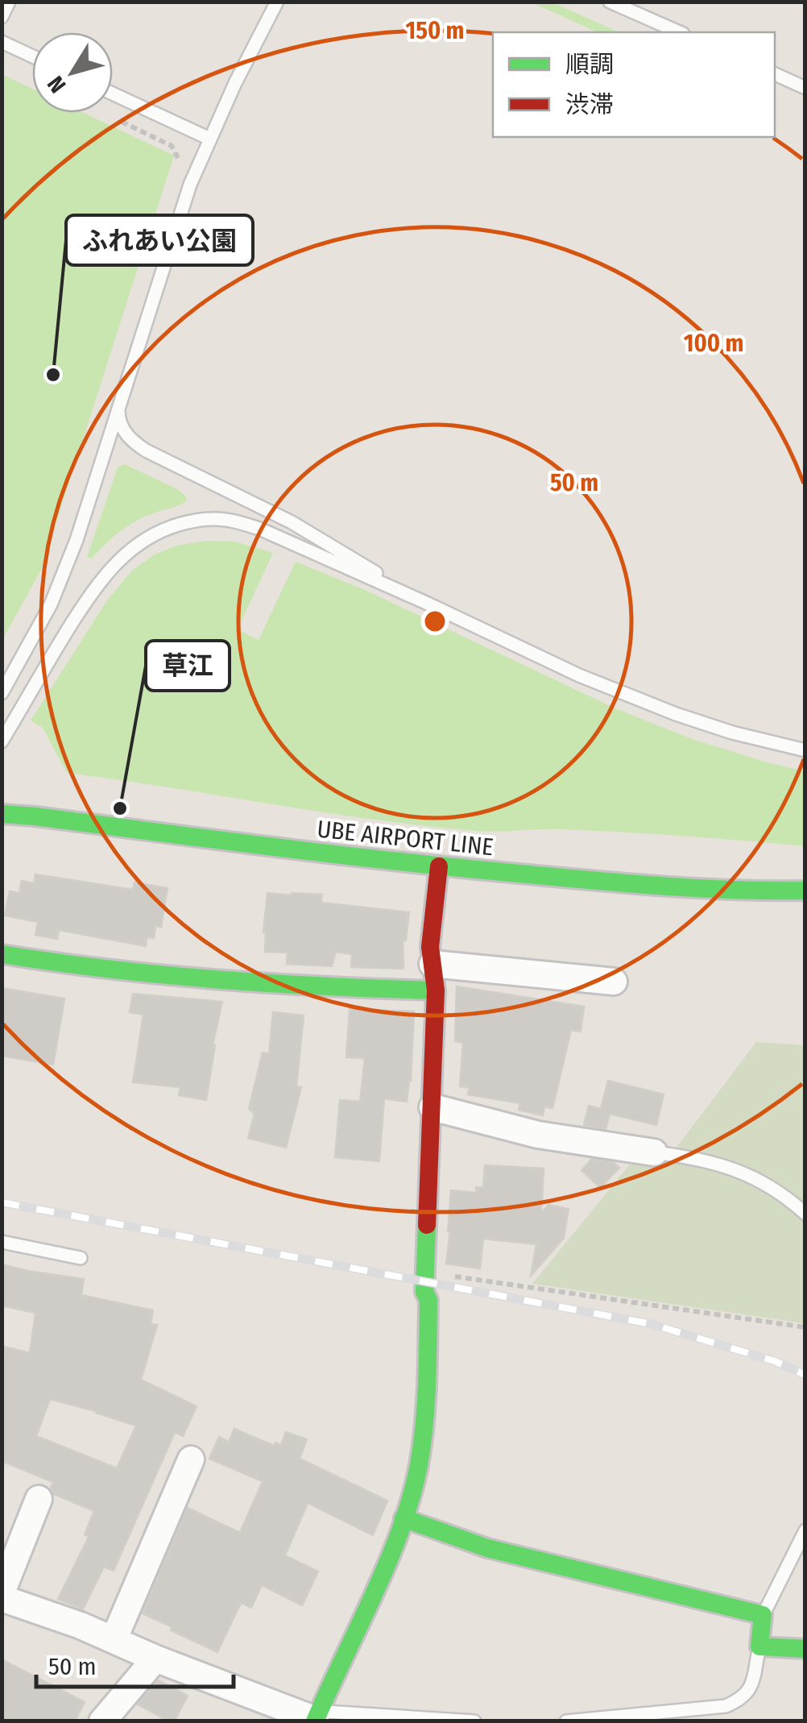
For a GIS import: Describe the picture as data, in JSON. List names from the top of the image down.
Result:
{
  "streets": {
    "street": ["UBE AIRPORT LINE"]
  },
  "places": ["ふれあい公園", "草江"],
  "legend": ["順調", "渋滞"],
  "scale_bar": "50 m",
  "north": "bottom left",
  "rings": ["150 m", "100 m", "50 m"]
}
